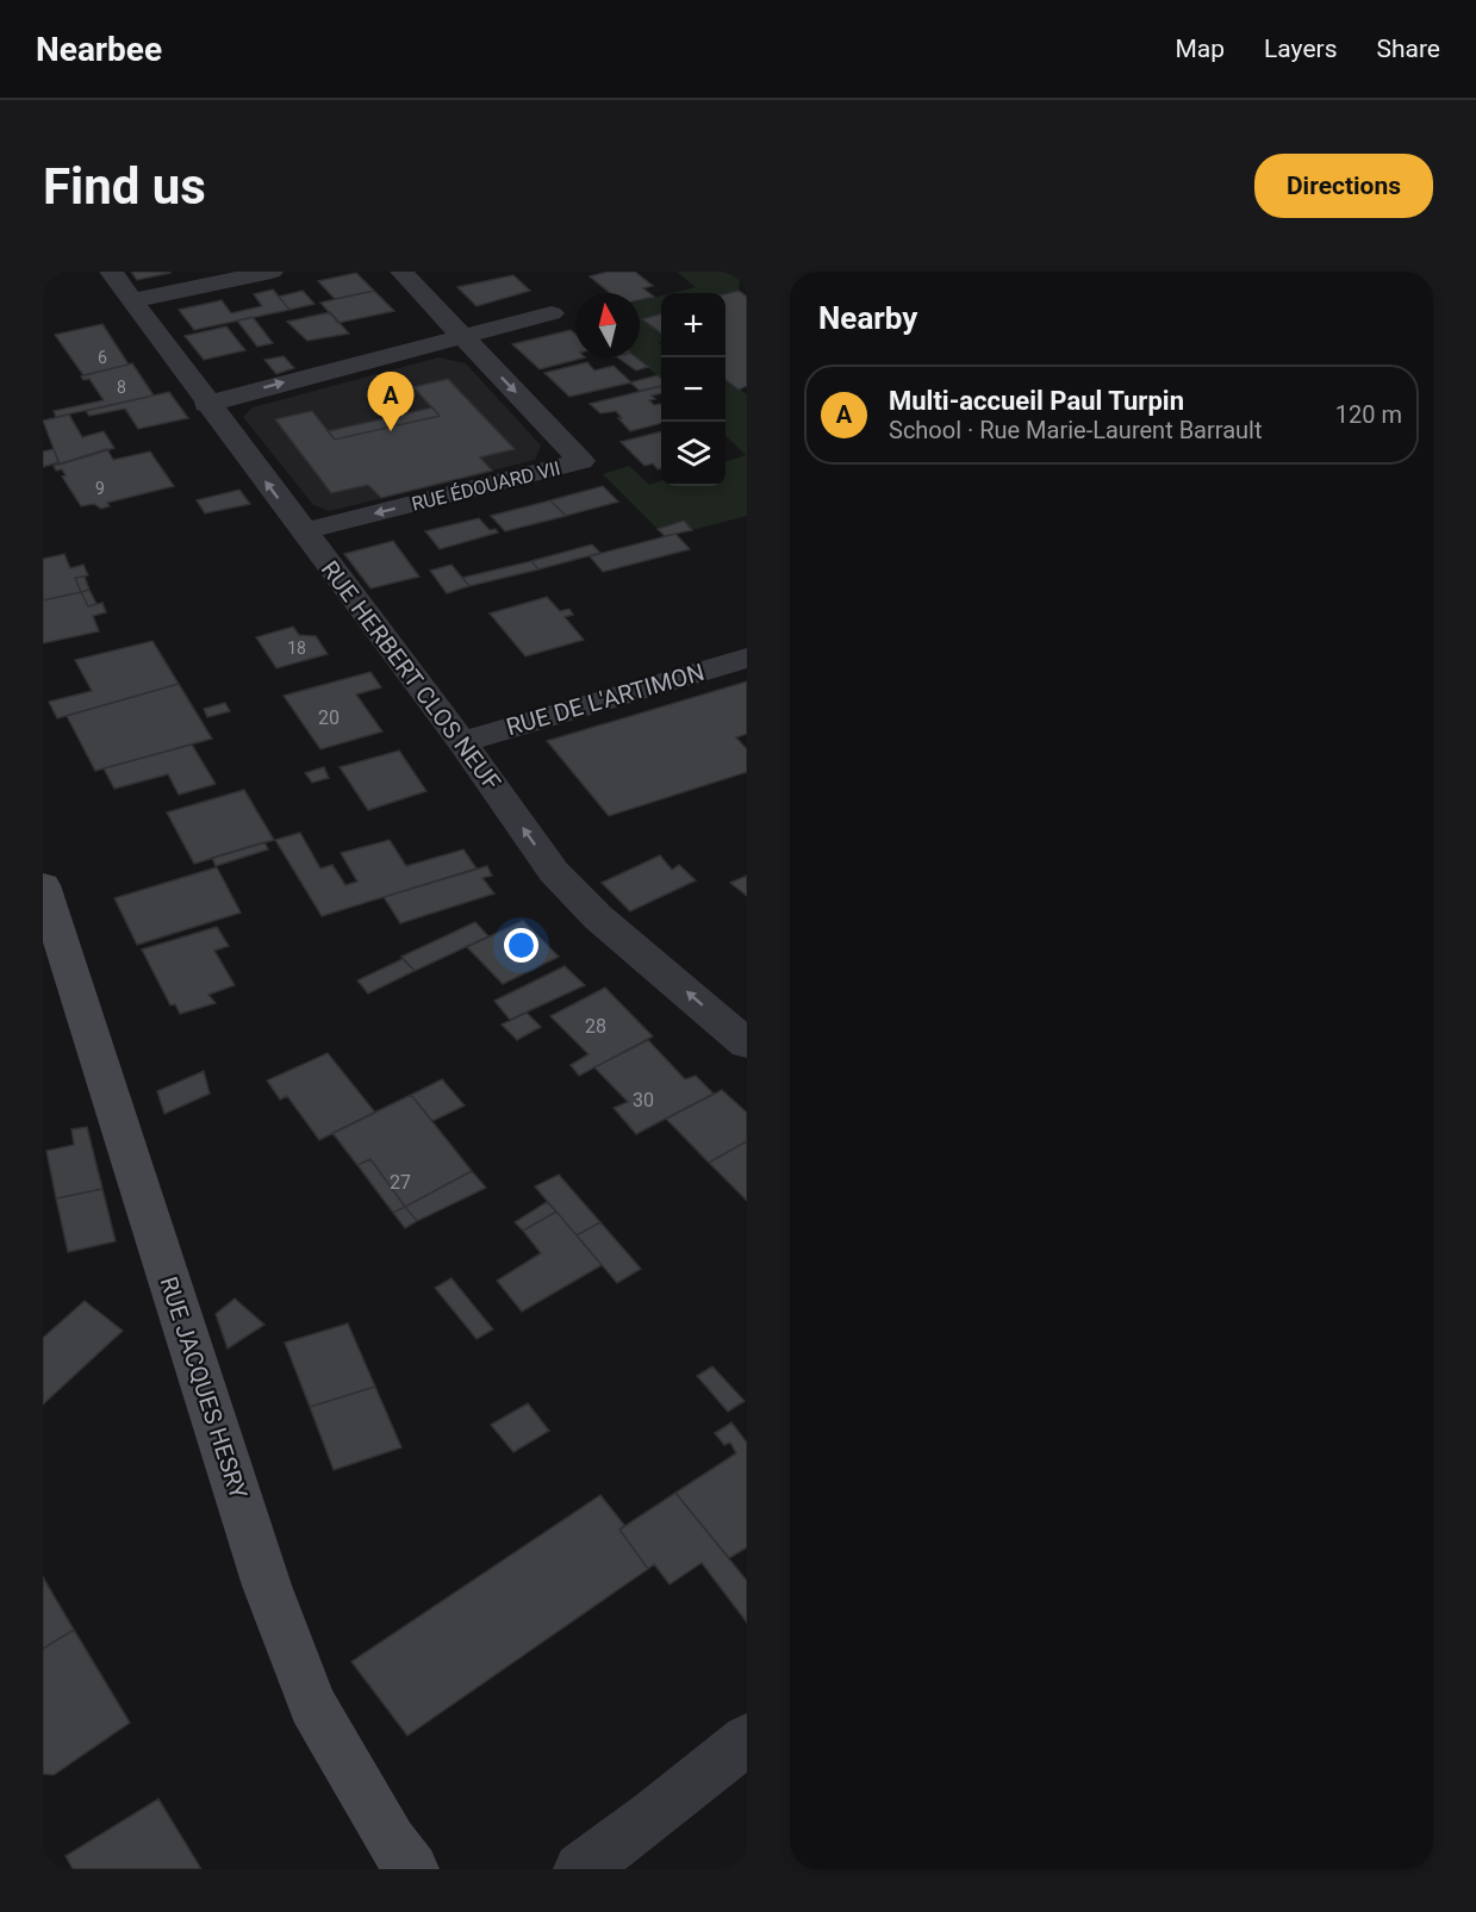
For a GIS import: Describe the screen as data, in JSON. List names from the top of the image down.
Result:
{
  "streets": {
    "main road": ["RUE JACQUES HESRY"],
    "street": ["RUE ÉDOUARD VII", "RUE HERBERT CLOS NEUF", "RUE DE L'ARTIMON"]
  },
  "crossings": [
    ["RUE ÉDOUARD VII", "RUE HERBERT CLOS NEUF"],
    ["RUE HERBERT CLOS NEUF", "RUE DE L'ARTIMON"]
  ],
  "one_way": ["RUE HERBERT CLOS NEUF"],
  "house_numbers": [
    "6",
    "8",
    "9",
    "18",
    "20",
    "28",
    "30",
    "27"
  ],
  "north": "top",
  "page": {
    "header": "Nearbee",
    "nav": ["Map", "Layers", "Share"],
    "buttons": "Directions",
    "title": "Find us",
    "heading": "Nearby",
    "map_buttons": ["+", "−"],
    "list": [
      {
        "mark": "A",
        "name": "Multi-accueil Paul Turpin",
        "note": "School · Rue Marie-Laurent Barrault",
        "value": "120 m"
      }
    ],
    "pins": "A"
  }
}
